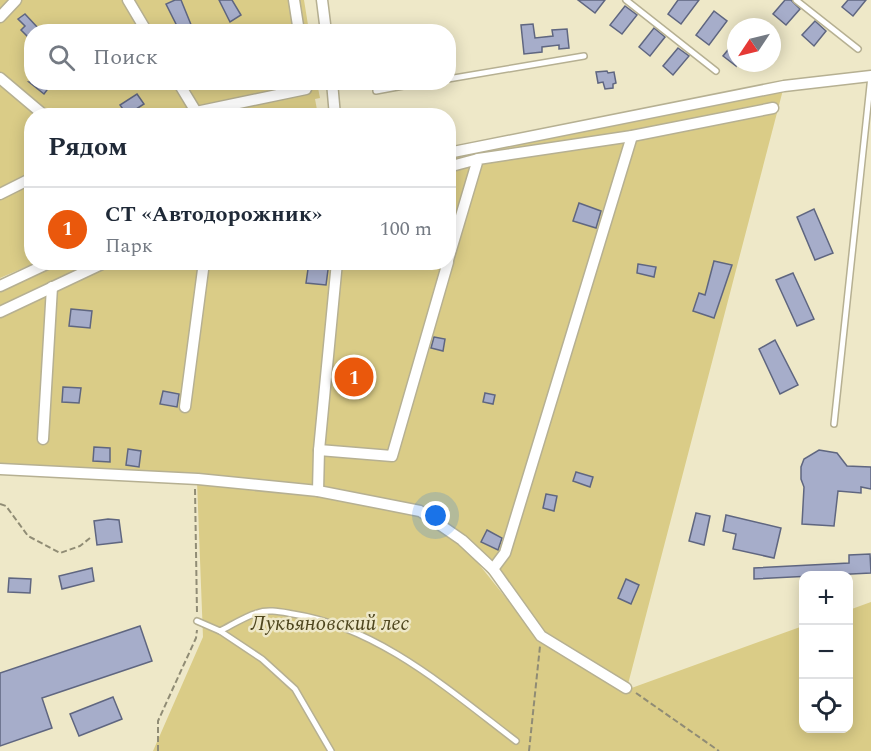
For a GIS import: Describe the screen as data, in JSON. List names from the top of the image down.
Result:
{
  "parks": ["Лукьяновский лес"],
  "north": "bottom left",
  "page": {
    "search": "Поиск",
    "heading": "Рядом",
    "list": [
      {
        "mark": "1",
        "name": "СТ «Автодорожник»",
        "note": "Парк",
        "value": "100 m"
      }
    ],
    "pins": "1",
    "map_buttons": ["+", "−"]
  }
}
